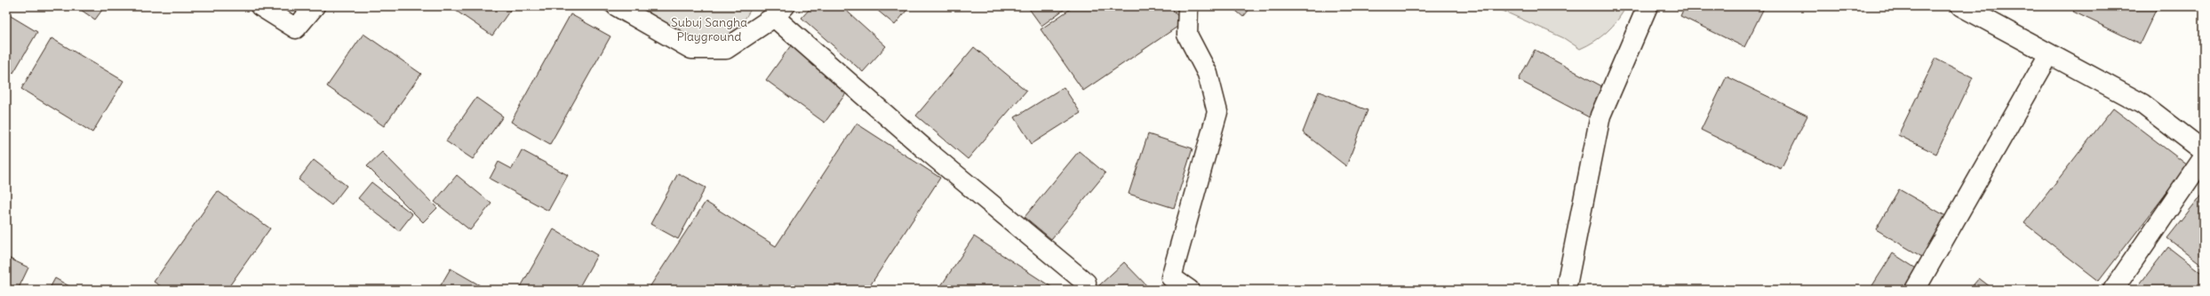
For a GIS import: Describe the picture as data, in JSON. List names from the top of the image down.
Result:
{
  "parks": ["Subuj Sangha Playground"]
}
